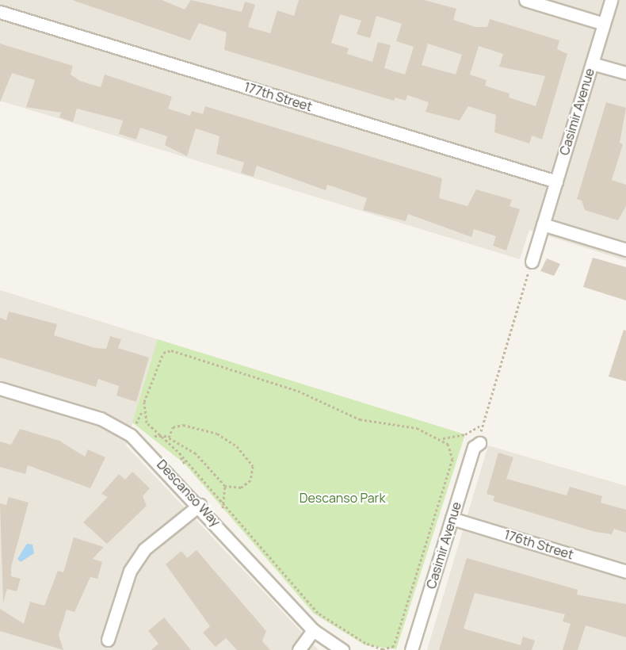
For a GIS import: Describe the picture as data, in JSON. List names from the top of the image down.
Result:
{
  "streets": {
    "street": [
      "177th Street",
      "Casimir Avenue",
      "Descanso Way",
      "176th Street"
    ]
  },
  "crossings": [
    ["177th Street", "Casimir Avenue"],
    ["Casimir Avenue", "176th Street"]
  ],
  "parks": ["Descanso Park"]
}
